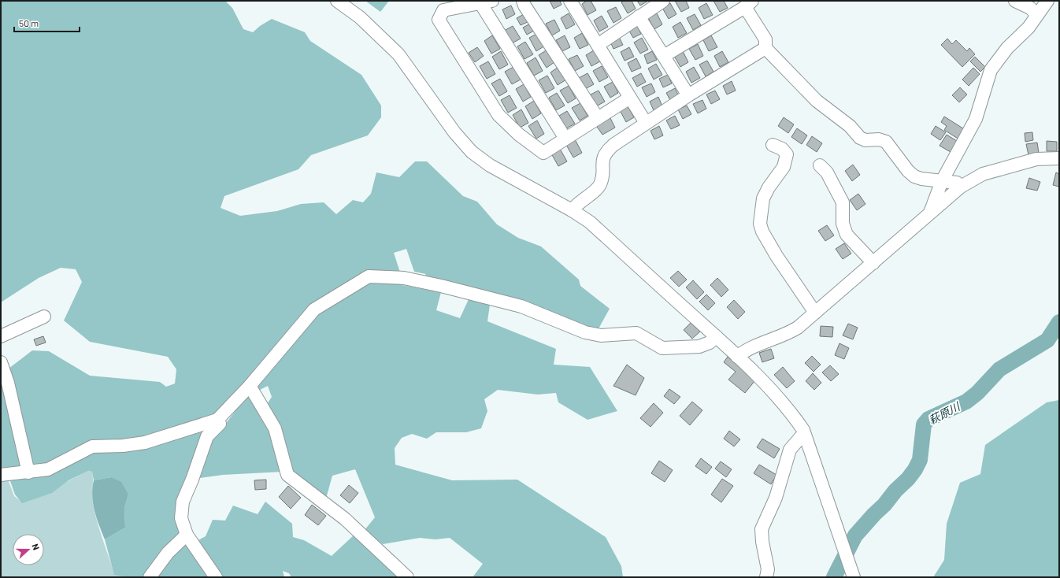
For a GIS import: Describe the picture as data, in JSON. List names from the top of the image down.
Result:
{
  "water": ["萩原川"],
  "scale_bar": "50 m",
  "north": "right"
}
